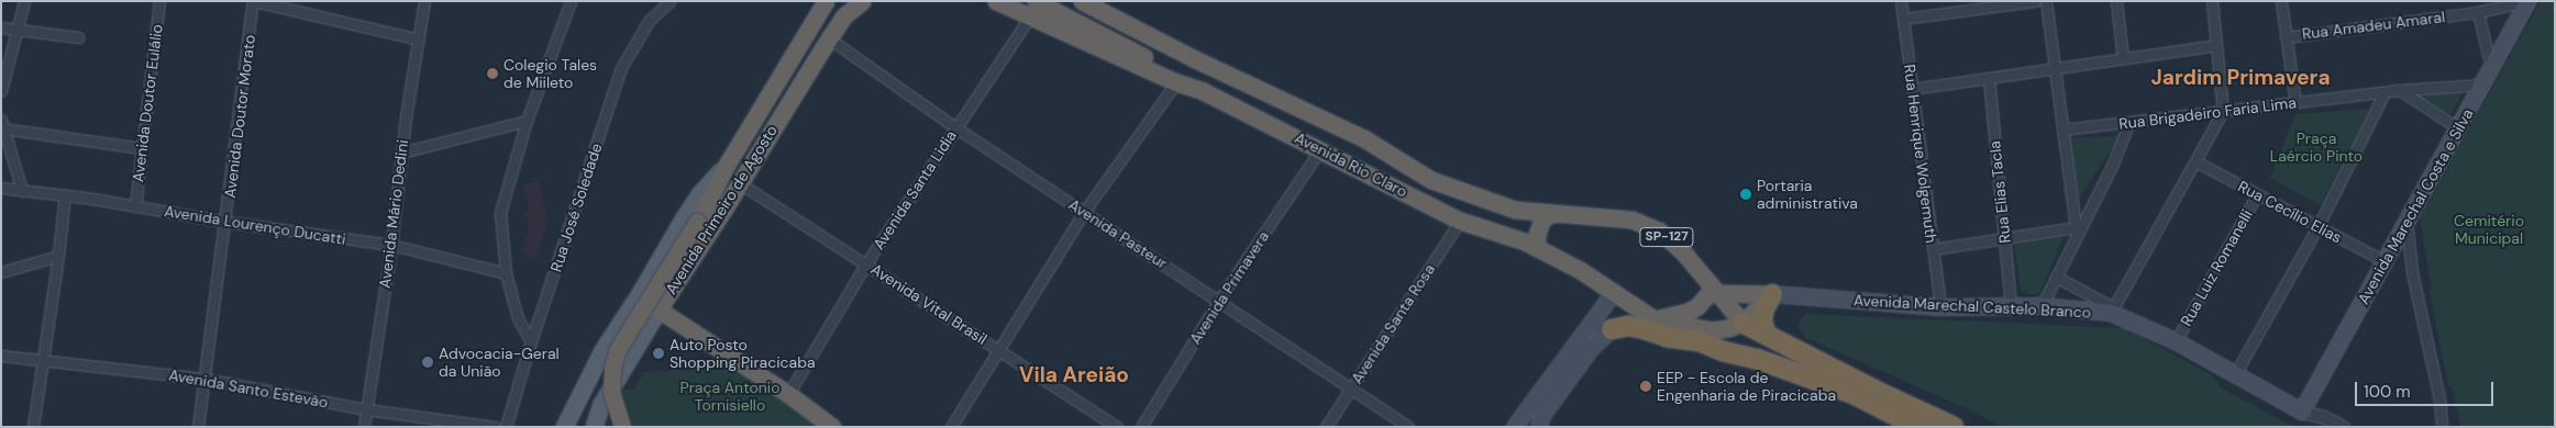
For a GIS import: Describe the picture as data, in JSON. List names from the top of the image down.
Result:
{
  "streets": {
    "highway": ["Avenida Rio Claro", "Avenida Primeiro de Agosto", "SP-127"],
    "main road": ["Avenida Marechal Costa e Silva", "Avenida Marechal Castelo Branco"],
    "street": [
      "Rua Amadeu Amaral",
      "Avenida Doutor Eulálio",
      "Rua Brigadeiro Faria Lima",
      "Avenida Doutor Morato",
      "Rua Henrique Wolgemuth",
      "Avenida Santa Lidia",
      "Rua Elias Tacla",
      "Rua José Soledade",
      "Rua Cecílio Elias",
      "Avenida Mário Dedini",
      "Avenida Lourenço Ducatti",
      "Avenida Pasteur",
      "Rua Luiz Romanelli",
      "Avenida Primavera",
      "Avenida Vital Brasil",
      "Avenida Santa Rosa",
      "Avenida Santo Estevão"
    ]
  },
  "crossings": [
    ["Rua Amadeu Amaral", "Avenida Marechal Costa e Silva"],
    ["Avenida Doutor Eulálio", "Avenida Lourenço Ducatti"],
    ["Rua Brigadeiro Faria Lima", "Avenida Marechal Costa e Silva"],
    ["Avenida Doutor Morato", "Avenida Lourenço Ducatti"],
    ["Avenida Doutor Morato", "Avenida Santo Estevão"],
    ["Rua Henrique Wolgemuth", "Avenida Marechal Castelo Branco"],
    ["Avenida Rio Claro", "Avenida Santa Lidia"],
    ["Avenida Rio Claro", "SP-127"],
    ["Avenida Rio Claro", "Avenida Primavera"],
    ["Avenida Rio Claro", "Avenida Santa Rosa"],
    ["Avenida Santa Lidia", "Avenida Pasteur"],
    ["Avenida Santa Lidia", "Avenida Vital Brasil"],
    ["Rua Elias Tacla", "Avenida Marechal Castelo Branco"],
    ["Avenida Marechal Costa e Silva", "Rua Cecílio Elias"],
    ["Avenida Marechal Costa e Silva", "Avenida Marechal Castelo Branco"],
    ["Avenida Primeiro de Agosto", "Avenida Pasteur"],
    ["Avenida Primeiro de Agosto", "Avenida Vital Brasil"],
    ["Rua Cecílio Elias", "Rua Luiz Romanelli"],
    ["Avenida Mário Dedini", "Avenida Lourenço Ducatti"],
    ["Avenida Mário Dedini", "Avenida Santo Estevão"],
    ["Avenida Pasteur", "Avenida Primavera"],
    ["Avenida Pasteur", "Avenida Santa Rosa"],
    ["Rua Luiz Romanelli", "Avenida Marechal Castelo Branco"]
  ],
  "districts": ["Jardim Primavera", "Vila Areião"],
  "parks": ["Praça Laércio Pinto", "Cemitério Municipal", "Praça Antonio Tornisiello"],
  "places": [
    "Colegio Tales de Miileto",
    "Portaria administrativa",
    "Auto Posto Shopping Piracicaba",
    "Advocacia-Geral da União",
    "EEP - Escola de Engenharia de Piracicaba"
  ],
  "scale_bar": "100 m"
}
